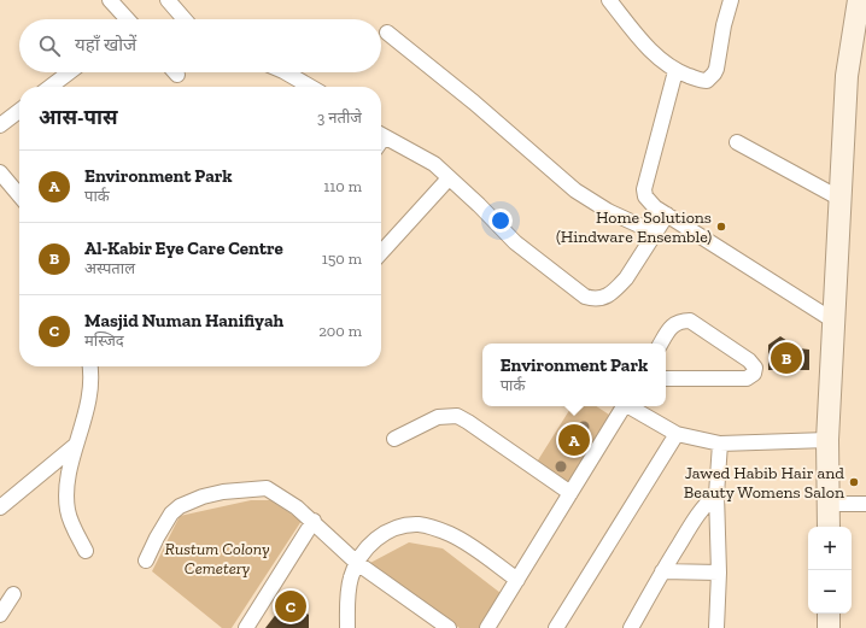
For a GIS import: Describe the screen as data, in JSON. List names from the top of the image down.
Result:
{
  "parks": ["Rustum Colony Cemetery"],
  "places": ["Home Solutions (Hindware Ensemble)", "Jawed Habib Hair and Beauty Womens Salon"],
  "page": {
    "search": "यहाँ खोजें",
    "heading": ["आस-पास", "3 नतीजे"],
    "list": [
      {
        "mark": "A",
        "name": "Environment Park",
        "note": "पार्क",
        "value": "110 m"
      },
      {
        "mark": "B",
        "name": "Al-Kabir Eye Care Centre",
        "note": "अस्पताल",
        "value": "150 m"
      },
      {
        "mark": "C",
        "name": "Masjid Numan Hanifiyah",
        "note": "मस्जिद",
        "value": "200 m"
      }
    ],
    "pins": ["B", "A", "C"],
    "popup": ["Environment Park", "पार्क"],
    "map_buttons": ["+", "−"]
  }
}
